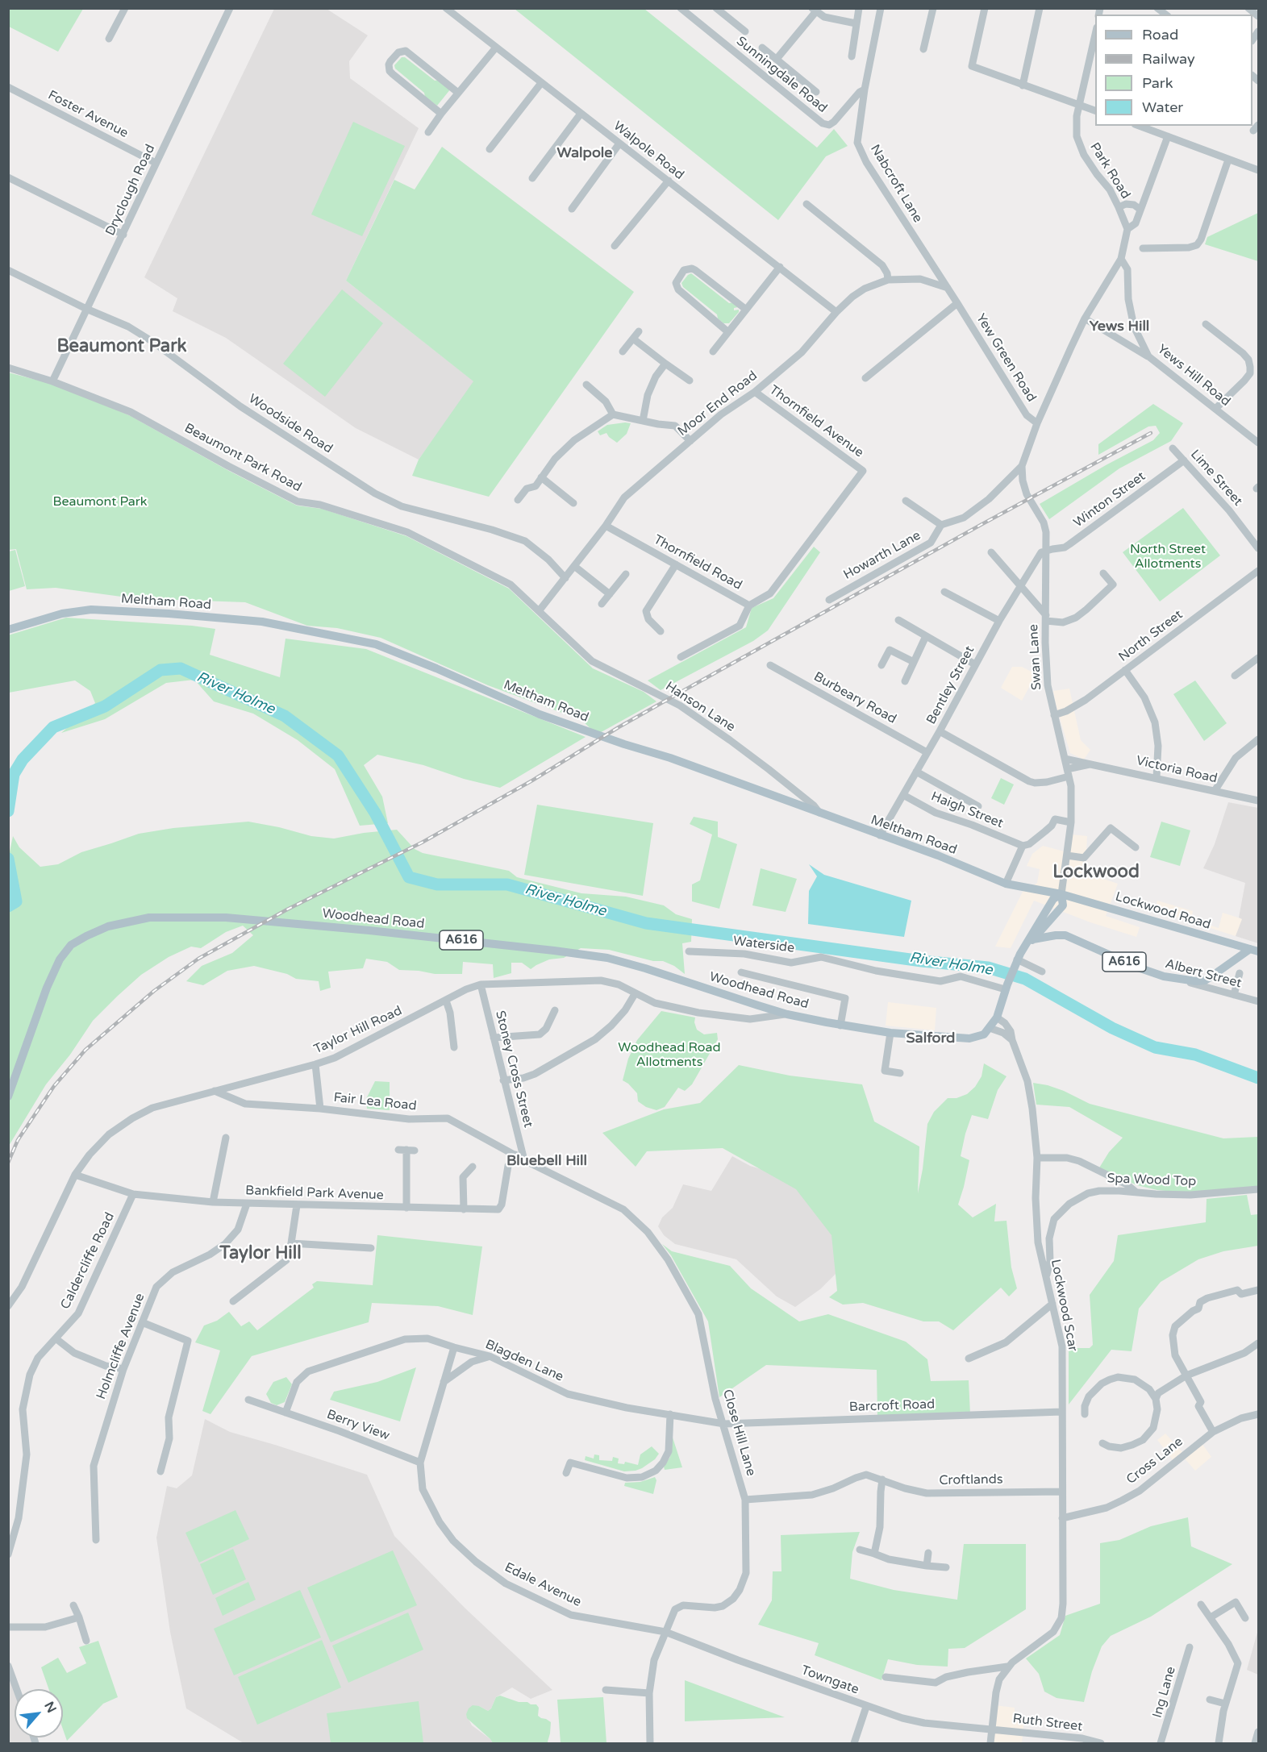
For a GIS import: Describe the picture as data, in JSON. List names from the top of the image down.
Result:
{
  "streets": {
    "main road": [
      "Meltham Road",
      "Lockwood Road",
      "Woodhead Road",
      "A616",
      "Albert Street"
    ],
    "street": [
      "Sunningdale Road",
      "Foster Avenue",
      "Walpole Road",
      "Park Road",
      "Nabcroft Lane",
      "Dryclough Road",
      "Yew Green Road",
      "Yews Hill Road",
      "Moor End Road",
      "Thornfield Avenue",
      "Woodside Road",
      "Beaumont Park Road",
      "Lime Street",
      "Winton Street",
      "Howarth Lane",
      "Thornfield Road",
      "North Street",
      "Swan Lane",
      "Bentley Street",
      "Burbeary Road",
      "Hanson Lane",
      "Victoria Road",
      "Haigh Street",
      "Waterside",
      "Taylor Hill Road",
      "Stoney Cross Street",
      "Fair Lea Road",
      "Spa Wood Top",
      "Bankfield Park Avenue",
      "Caldercliffe Road",
      "Lockwood Scar",
      "Holmcliffe Avenue",
      "Blagden Lane",
      "Barcroft Road",
      "Berry View",
      "Close Hill Lane",
      "Cross Lane",
      "Croftlands",
      "Edale Avenue",
      "Towngate",
      "Ing Lane",
      "Ruth Street"
    ]
  },
  "crossings": [
    ["Sunningdale Road", "Nabcroft Lane"],
    ["Foster Avenue", "Dryclough Road"],
    ["Walpole Road", "Moor End Road"],
    ["Nabcroft Lane", "Yew Green Road"],
    ["Nabcroft Lane", "Moor End Road"],
    ["Dryclough Road", "Woodside Road"],
    ["Dryclough Road", "Beaumont Park Road"],
    ["Yew Green Road", "Swan Lane"],
    ["Moor End Road", "Thornfield Avenue"],
    ["Moor End Road", "Woodside Road"],
    ["Moor End Road", "Beaumont Park Road"],
    ["Moor End Road", "Thornfield Road"],
    ["Moor End Road", "Hanson Lane"],
    ["Thornfield Avenue", "Thornfield Road"],
    ["Beaumont Park Road", "Hanson Lane"],
    ["Lime Street", "Winton Street"],
    ["Winton Street", "Swan Lane"],
    ["Winton Street", "Bentley Street"],
    ["Meltham Road", "Swan Lane"],
    ["Meltham Road", "Bentley Street"],
    ["Meltham Road", "Hanson Lane"],
    ["Meltham Road", "Lockwood Road"],
    ["Meltham Road", "A616"],
    ["North Street", "Swan Lane"],
    ["Swan Lane", "Bentley Street"],
    ["Swan Lane", "Victoria Road"],
    ["Swan Lane", "Lockwood Road"],
    ["Swan Lane", "A616"],
    ["Bentley Street", "Burbeary Road"],
    ["Bentley Street", "Victoria Road"],
    ["Bentley Street", "Haigh Street"],
    ["Lockwood Road", "A616"],
    ["Woodhead Road", "A616"],
    ["Woodhead Road", "Taylor Hill Road"],
    ["A616", "Waterside"],
    ["A616", "Albert Street"],
    ["A616", "Lockwood Scar"],
    ["Taylor Hill Road", "Stoney Cross Street"],
    ["Taylor Hill Road", "Fair Lea Road"],
    ["Taylor Hill Road", "Bankfield Park Avenue"],
    ["Stoney Cross Street", "Fair Lea Road"],
    ["Stoney Cross Street", "Close Hill Lane"],
    ["Fair Lea Road", "Bankfield Park Avenue"],
    ["Fair Lea Road", "Close Hill Lane"],
    ["Spa Wood Top", "Lockwood Scar"],
    ["Bankfield Park Avenue", "Caldercliffe Road"],
    ["Bankfield Park Avenue", "Holmcliffe Avenue"],
    ["Lockwood Scar", "Barcroft Road"],
    ["Lockwood Scar", "Cross Lane"],
    ["Lockwood Scar", "Croftlands"],
    ["Lockwood Scar", "Towngate"],
    ["Lockwood Scar", "Ruth Street"],
    ["Blagden Lane", "Barcroft Road"],
    ["Blagden Lane", "Berry View"],
    ["Blagden Lane", "Close Hill Lane"],
    ["Blagden Lane", "Edale Avenue"],
    ["Barcroft Road", "Close Hill Lane"],
    ["Berry View", "Edale Avenue"],
    ["Close Hill Lane", "Croftlands"],
    ["Close Hill Lane", "Edale Avenue"],
    ["Close Hill Lane", "Towngate"],
    ["Edale Avenue", "Towngate"],
    ["Towngate", "Ruth Street"]
  ],
  "districts": [
    "Walpole",
    "Yews Hill",
    "Beaumont Park",
    "Lockwood",
    "Salford",
    "Bluebell Hill",
    "Taylor Hill"
  ],
  "water": ["River Holme"],
  "parks": ["Beaumont Park", "North Street Allotments", "Woodhead Road Allotments"],
  "legend": [
    "Road",
    "Railway",
    "Park",
    "Water"
  ],
  "north": "top right"
}
